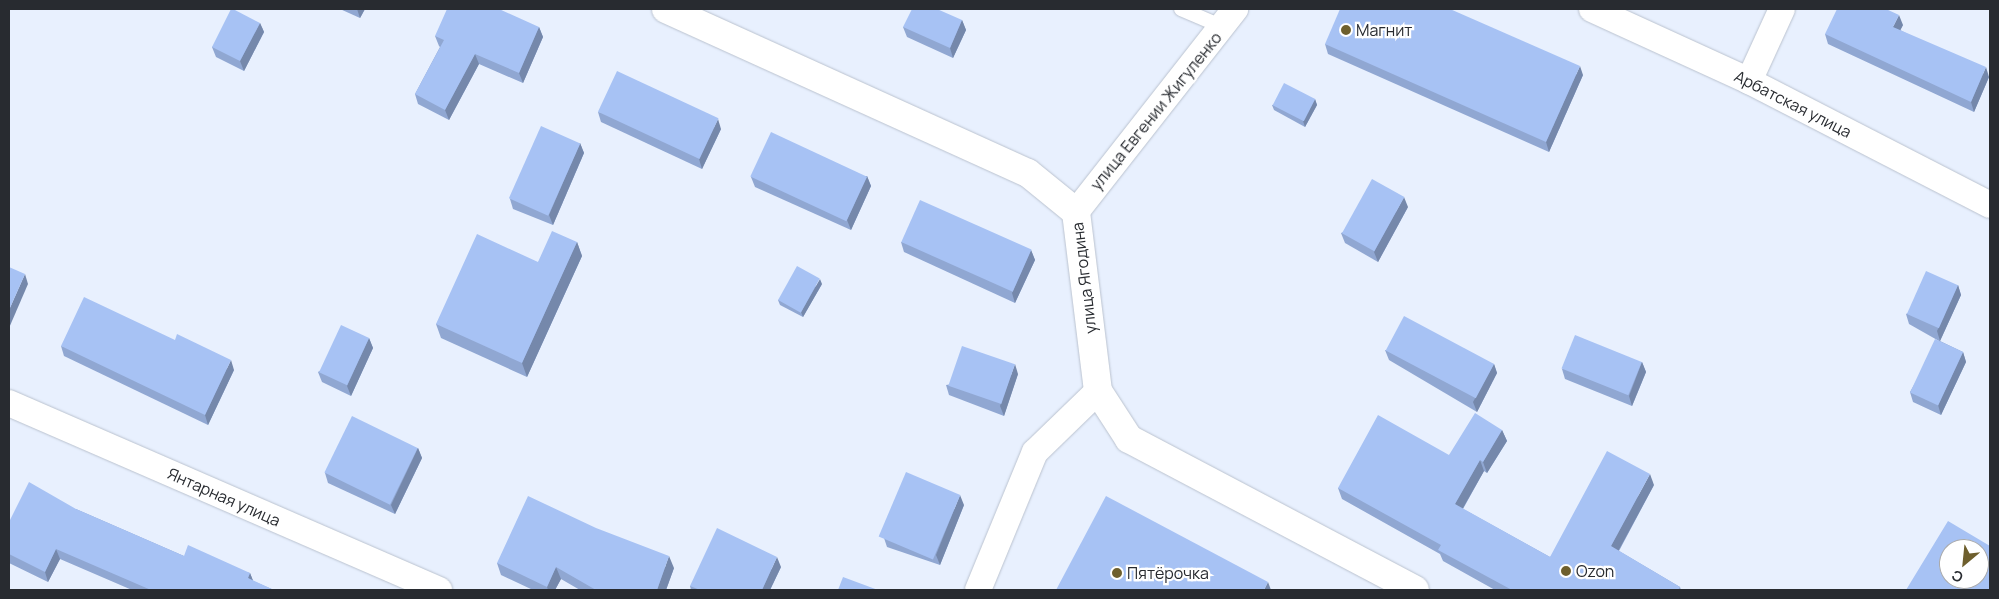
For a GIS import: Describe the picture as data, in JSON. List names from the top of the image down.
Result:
{
  "streets": {
    "street": [
      "Арбатская улица",
      "улица Евгении Жигуленко",
      "улица Ягодина",
      "Янтарная улица"
    ]
  },
  "crossings": [
    ["улица Евгении Жигуленко", "улица Ягодина"]
  ],
  "places": ["Магнит", "Ozon", "Пятёрочка"],
  "north": "bottom left"
}
